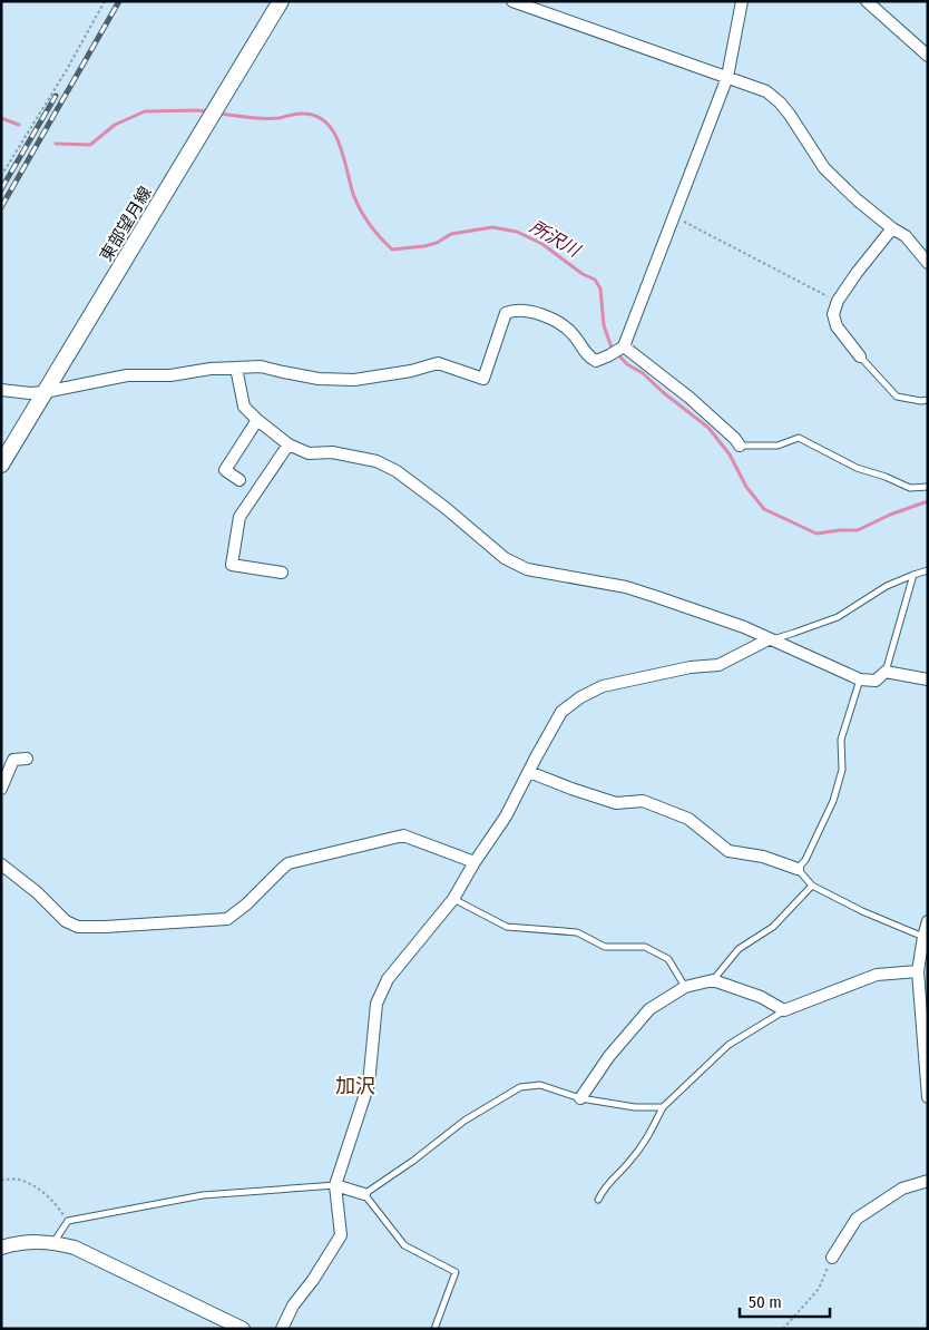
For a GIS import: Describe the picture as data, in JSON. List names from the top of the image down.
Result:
{
  "streets": {
    "main road": ["東部望月線"]
  },
  "districts": ["加沢"],
  "water": ["所沢川"],
  "scale_bar": "50 m"
}
